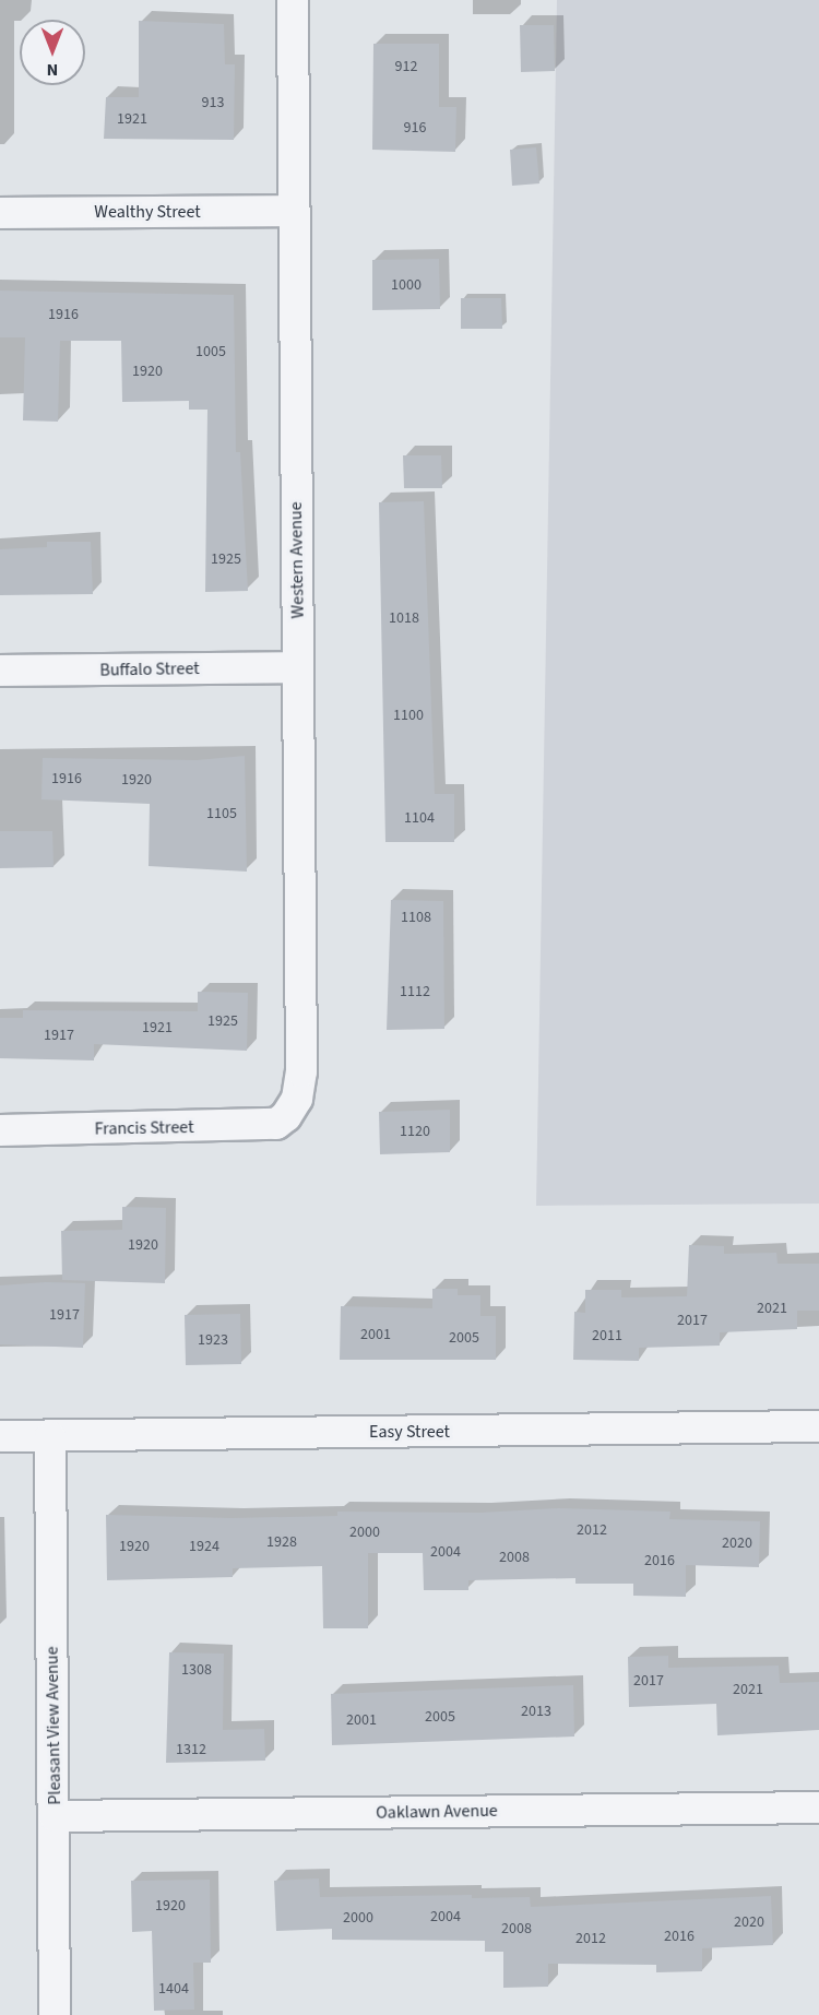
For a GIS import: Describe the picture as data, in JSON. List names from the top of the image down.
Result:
{
  "streets": {
    "street": [
      "Wealthy Street",
      "Western Avenue",
      "Buffalo Street",
      "Francis Street",
      "Easy Street",
      "Pleasant View Avenue",
      "Oaklawn Avenue"
    ]
  },
  "crossings": [
    ["Wealthy Street", "Western Avenue"],
    ["Western Avenue", "Buffalo Street"],
    ["Western Avenue", "Francis Street"],
    ["Easy Street", "Pleasant View Avenue"],
    ["Pleasant View Avenue", "Oaklawn Avenue"]
  ],
  "house_numbers": [
    "912",
    "913",
    "1921",
    "916",
    "1000",
    "1916",
    "1005",
    "1920",
    "1925",
    "1018",
    "1100",
    "1916",
    "1920",
    "1105",
    "1104",
    "1108",
    "1112",
    "1925",
    "1921",
    "1917",
    "1120",
    "1920",
    "2021",
    "1917",
    "2017",
    "2001",
    "2011",
    "2005",
    "1923",
    "2012",
    "2000",
    "1928",
    "2020",
    "1920",
    "1924",
    "2004",
    "2008",
    "2016",
    "1308",
    "2017",
    "2021",
    "2013",
    "2005",
    "2001",
    "1312",
    "1920",
    "2004",
    "2000",
    "2020",
    "2008",
    "2016",
    "2012",
    "1404"
  ],
  "north": "bottom"
}
